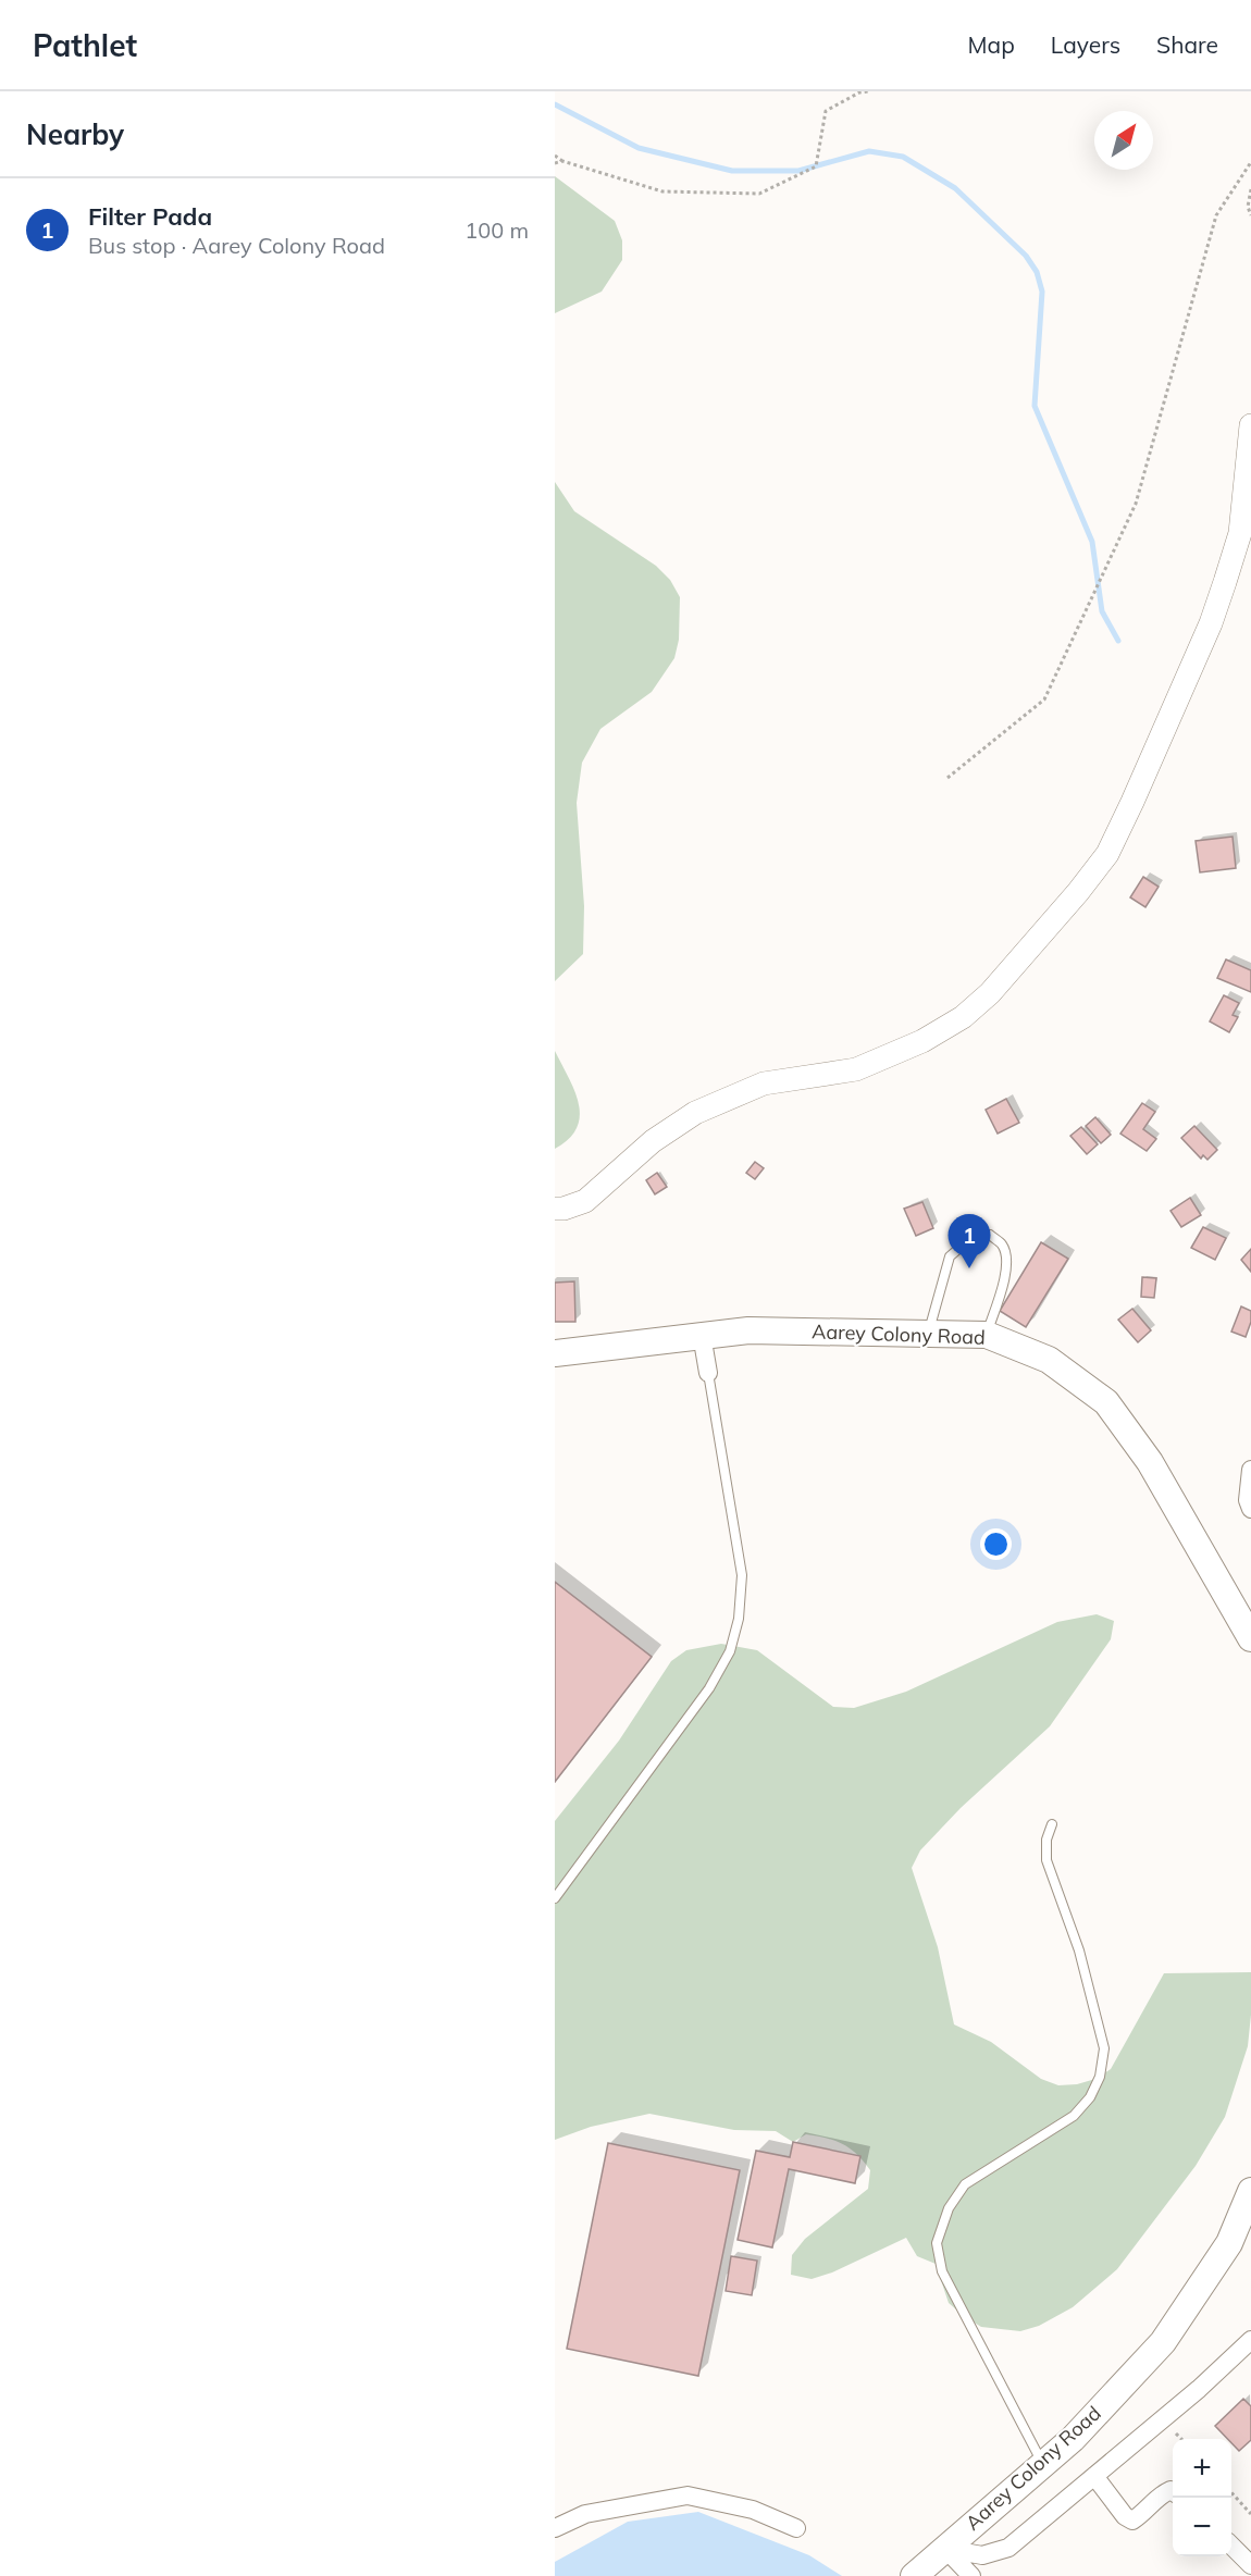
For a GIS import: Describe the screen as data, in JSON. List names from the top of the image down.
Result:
{
  "streets": {
    "main road": ["Aarey Colony Road"]
  },
  "north": "top right",
  "page": {
    "header": "Pathlet",
    "nav": ["Map", "Layers", "Share"],
    "heading": "Nearby",
    "list": [
      {
        "mark": "1",
        "name": "Filter Pada",
        "note": "Bus stop · Aarey Colony Road",
        "value": "100 m"
      }
    ],
    "pins": "1",
    "map_buttons": ["+", "−"]
  }
}
